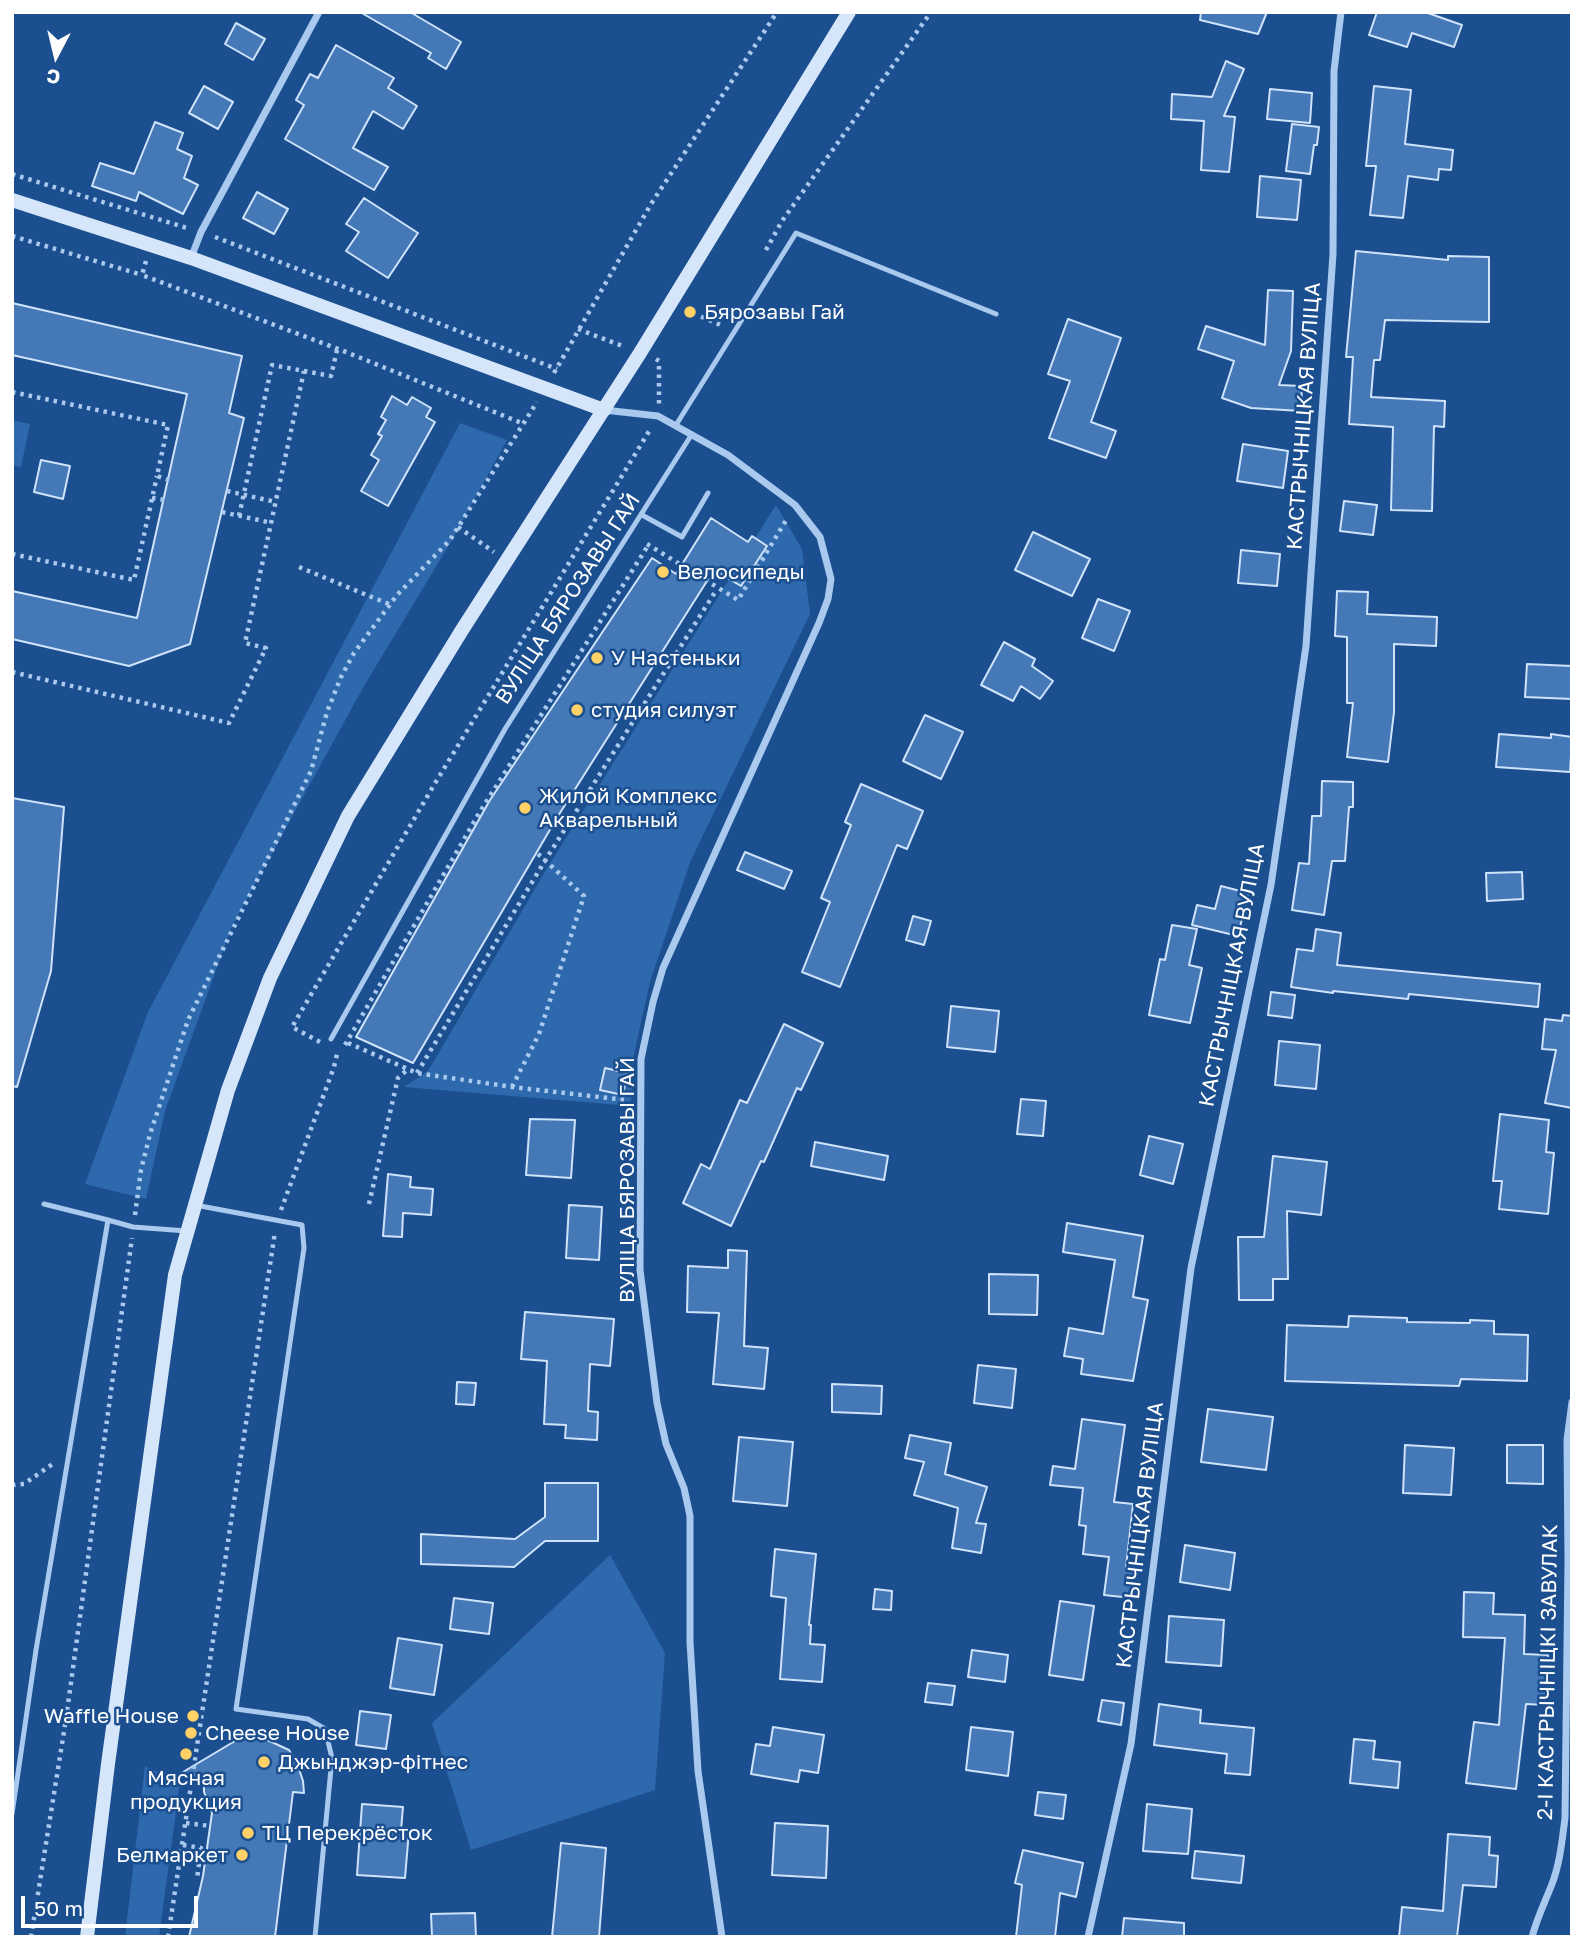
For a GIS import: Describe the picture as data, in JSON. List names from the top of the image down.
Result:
{
  "streets": {
    "street": ["КАСТРЫЧНІЦКАЯ ВУЛІЦА", "ВУЛІЦА БЯРОЗАВЫ ГАЙ", "2-І КАСТРЫЧНІЦКІ ЗАВУЛАК"]
  },
  "places": [
    "Бярозавы Гай",
    "Велосипеды",
    "У Настеньки",
    "студия силуэт",
    "Жилой Комплекс Акварельный",
    "Waffle House",
    "Cheese House",
    "Мясная продукция",
    "Джынджэр-фітнес",
    "ТЦ Перекрёсток",
    "Белмаркет"
  ],
  "scale_bar": "50 m",
  "north": "bottom"
}
